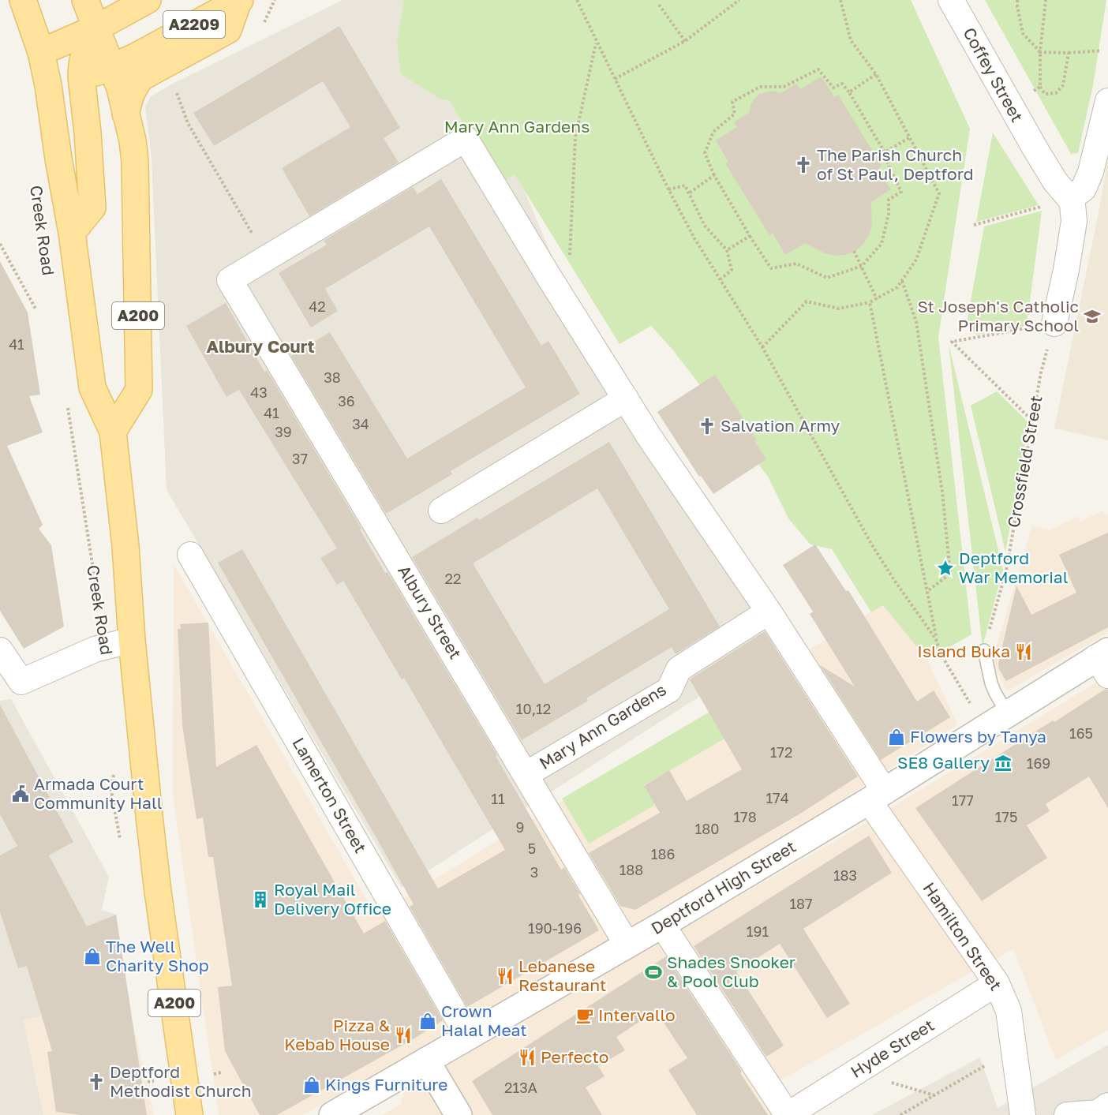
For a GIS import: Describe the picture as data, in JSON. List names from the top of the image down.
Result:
{
  "streets": {
    "main road": ["A2209", "Creek Road", "A200"],
    "street": [
      "Coffey Street",
      "Albury Street",
      "Mary Ann Gardens",
      "Lamerton Street",
      "Deptford High Street",
      "Hamilton Street",
      "Hyde Street"
    ],
    "path": ["Crossfield Street"]
  },
  "crossings": [
    ["A2209", "A200"],
    ["Creek Road", "A200"],
    ["Albury Street", "Mary Ann Gardens"],
    ["Albury Street", "Deptford High Street"],
    ["Lamerton Street", "Deptford High Street"],
    ["Deptford High Street", "Hamilton Street"],
    ["Deptford High Street", "Hyde Street"],
    ["Hamilton Street", "Hyde Street"]
  ],
  "districts": ["Albury Court"],
  "parks": ["Mary Ann Gardens"],
  "places": {
    "church": ["The Parish Church of St Paul, Deptford", "Salvation Army", "Deptford Methodist Church"],
    "school or university": ["St Joseph's Catholic Primary School"],
    "place": ["Deptford War Memorial"],
    "restaurant": [
      "Island Buka",
      "Lebanese Restaurant",
      "Pizza & Kebab House",
      "Perfecto"
    ],
    "shop": [
      "Flowers by Tanya",
      "The Well Charity Shop",
      "Crown Halal Meat",
      "Kings Furniture"
    ],
    "museum": ["SE8 Gallery"],
    "public building": ["Armada Court Community Hall"],
    "building": ["Royal Mail Delivery Office"],
    "sports": ["Shades Snooker & Pool Club"],
    "cafe": ["Intervallo"]
  },
  "house_numbers": [
    "42",
    "41",
    "38",
    "43",
    "36",
    "41",
    "34",
    "39",
    "37",
    "22",
    "10,12",
    "165",
    "172",
    "169",
    "174",
    "11",
    "177",
    "178",
    "175",
    "9",
    "180",
    "5",
    "186",
    "188",
    "3",
    "183",
    "187",
    "190-196",
    "191",
    "213A"
  ]
}
